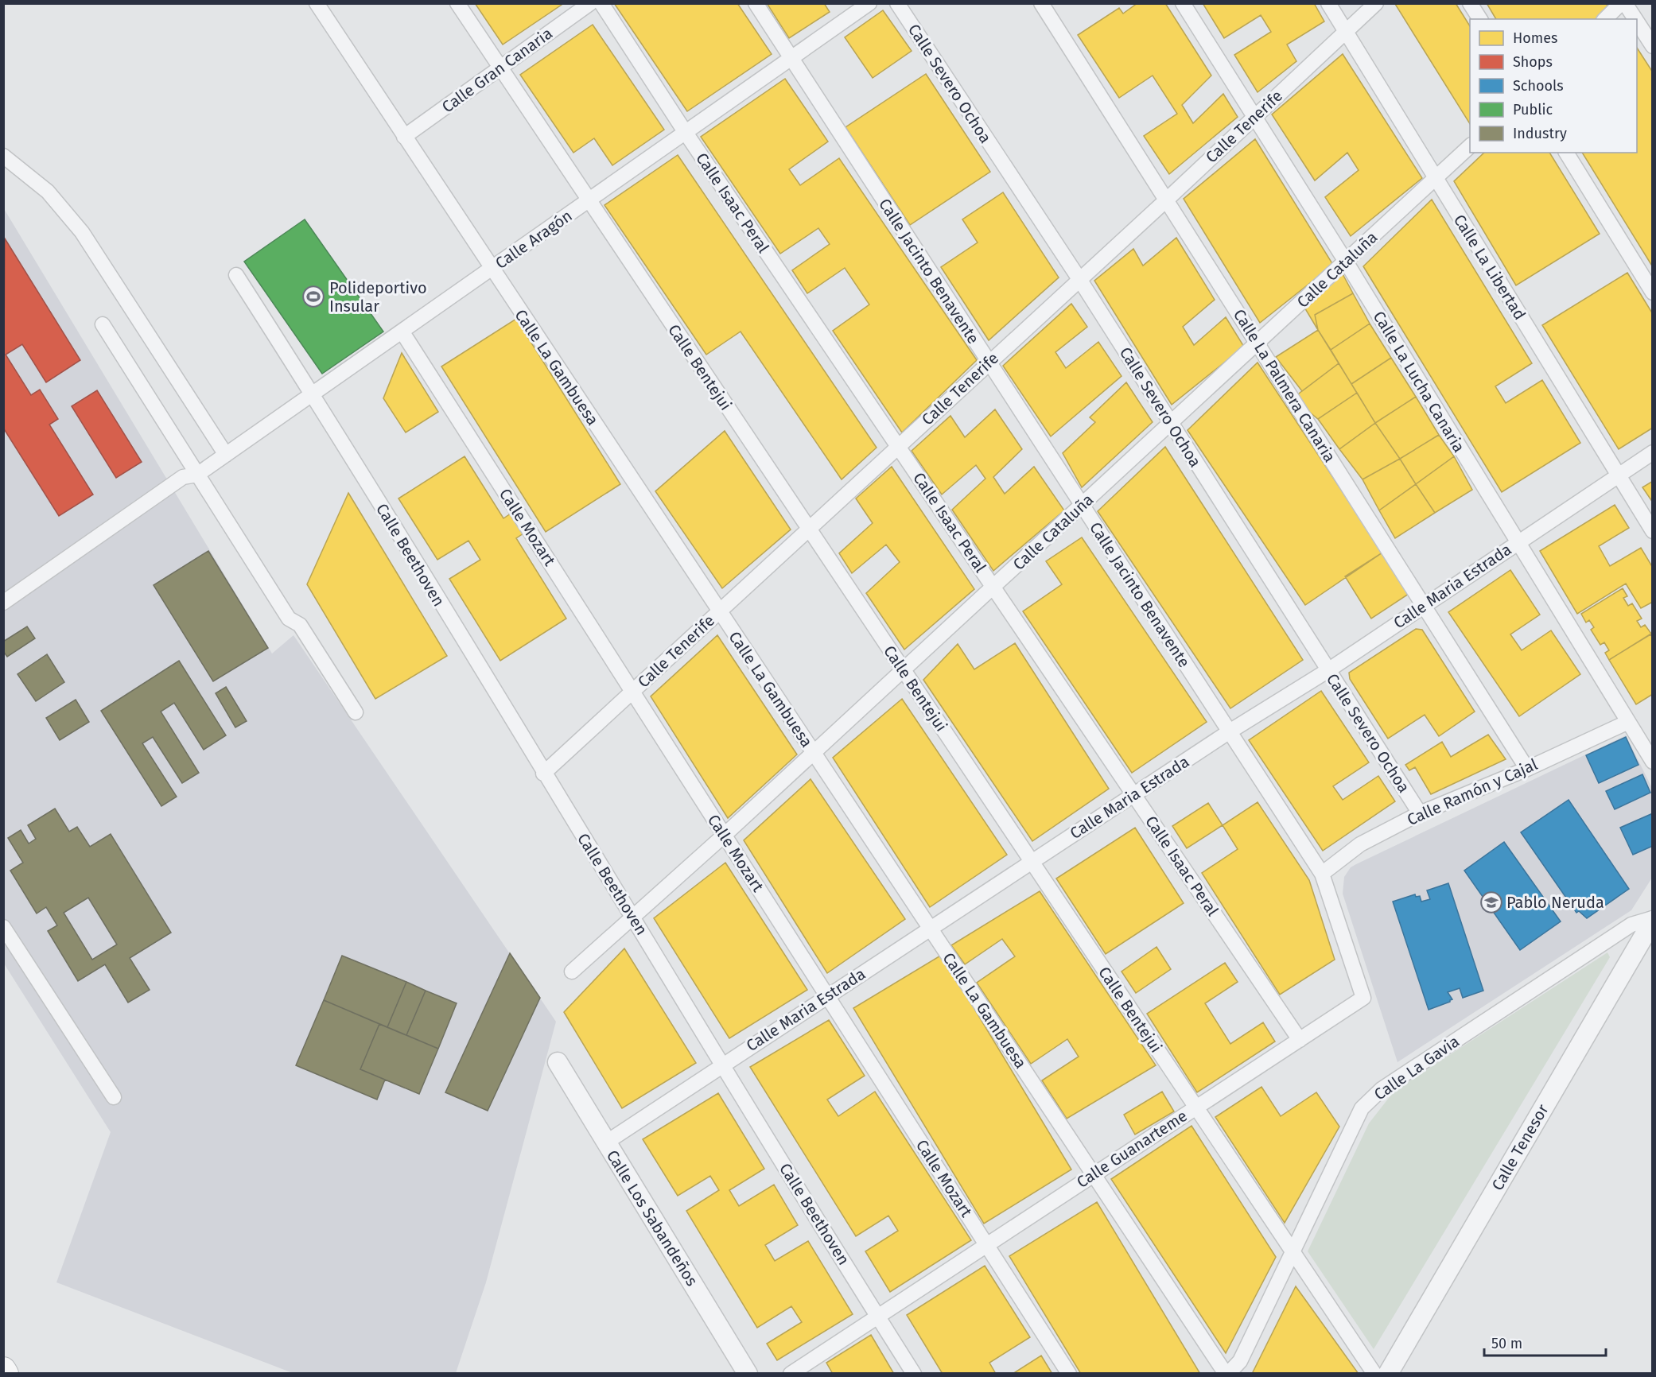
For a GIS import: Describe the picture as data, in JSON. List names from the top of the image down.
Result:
{
  "streets": {
    "street": [
      "Calle Gran Canaria",
      "Calle Severo Ochoa",
      "Calle Tenerife",
      "Calle Isaac Peral",
      "Calle Aragón",
      "Calle La Libertad",
      "Calle Cataluña",
      "Calle Jacinto Benavente",
      "Calle La Gambuesa",
      "Calle Bentejui",
      "Calle La Lucha Canaria",
      "Calle La Palmera Canaria",
      "Calle Mozart",
      "Calle Beethoven",
      "Calle Maria Estrada",
      "Calle Ramón y Cajal",
      "Calle La Gavia",
      "Calle Tenesor",
      "Calle Guanarteme",
      "Calle Los Sabandeños"
    ]
  },
  "crossings": [
    ["Calle Gran Canaria", "Calle La Gambuesa"],
    ["Calle Gran Canaria", "Calle Bentejui"],
    ["Calle Severo Ochoa", "Calle Tenerife"],
    ["Calle Severo Ochoa", "Calle Cataluña"],
    ["Calle Severo Ochoa", "Calle Maria Estrada"],
    ["Calle Severo Ochoa", "Calle Ramón y Cajal"],
    ["Calle Tenerife", "Calle Isaac Peral"],
    ["Calle Tenerife", "Calle La Libertad"],
    ["Calle Tenerife", "Calle Jacinto Benavente"],
    ["Calle Tenerife", "Calle La Gambuesa"],
    ["Calle Tenerife", "Calle Bentejui"],
    ["Calle Tenerife", "Calle La Lucha Canaria"],
    ["Calle Tenerife", "Calle La Palmera Canaria"],
    ["Calle Tenerife", "Calle Mozart"],
    ["Calle Tenerife", "Calle Beethoven"],
    ["Calle Isaac Peral", "Calle Aragón"],
    ["Calle Isaac Peral", "Calle Cataluña"],
    ["Calle Isaac Peral", "Calle Maria Estrada"],
    ["Calle Isaac Peral", "Calle Guanarteme"],
    ["Calle Aragón", "Calle Jacinto Benavente"],
    ["Calle Aragón", "Calle La Gambuesa"],
    ["Calle Aragón", "Calle Bentejui"],
    ["Calle Aragón", "Calle Mozart"],
    ["Calle Aragón", "Calle Beethoven"],
    ["Calle La Libertad", "Calle Cataluña"],
    ["Calle La Libertad", "Calle Maria Estrada"],
    ["Calle Cataluña", "Calle Jacinto Benavente"],
    ["Calle Cataluña", "Calle La Gambuesa"],
    ["Calle Cataluña", "Calle Bentejui"],
    ["Calle Cataluña", "Calle La Lucha Canaria"],
    ["Calle Cataluña", "Calle La Palmera Canaria"],
    ["Calle Cataluña", "Calle Mozart"],
    ["Calle Cataluña", "Calle Beethoven"],
    ["Calle Jacinto Benavente", "Calle Maria Estrada"],
    ["Calle Jacinto Benavente", "Calle Ramón y Cajal"],
    ["Calle Jacinto Benavente", "Calle Guanarteme"],
    ["Calle La Gambuesa", "Calle Maria Estrada"],
    ["Calle La Gambuesa", "Calle La Gavia"],
    ["Calle La Gambuesa", "Calle Guanarteme"],
    ["Calle Bentejui", "Calle Maria Estrada"],
    ["Calle Bentejui", "Calle La Gavia"],
    ["Calle Bentejui", "Calle Guanarteme"],
    ["Calle La Lucha Canaria", "Calle Maria Estrada"],
    ["Calle La Lucha Canaria", "Calle Ramón y Cajal"],
    ["Calle La Palmera Canaria", "Calle Maria Estrada"],
    ["Calle La Palmera Canaria", "Calle Ramón y Cajal"],
    ["Calle Mozart", "Calle Maria Estrada"],
    ["Calle Mozart", "Calle Guanarteme"],
    ["Calle Beethoven", "Calle Maria Estrada"],
    ["Calle Beethoven", "Calle Guanarteme"],
    ["Calle Maria Estrada", "Calle Los Sabandeños"],
    ["Calle Ramón y Cajal", "Calle Guanarteme"],
    ["Calle La Gavia", "Calle Tenesor"]
  ],
  "places": {
    "sports": ["Polideportivo Insular"],
    "school or university": ["Pablo Neruda"]
  },
  "legend": [
    "Homes",
    "Shops",
    "Schools",
    "Public",
    "Industry"
  ],
  "scale_bar": "50 m"
}
